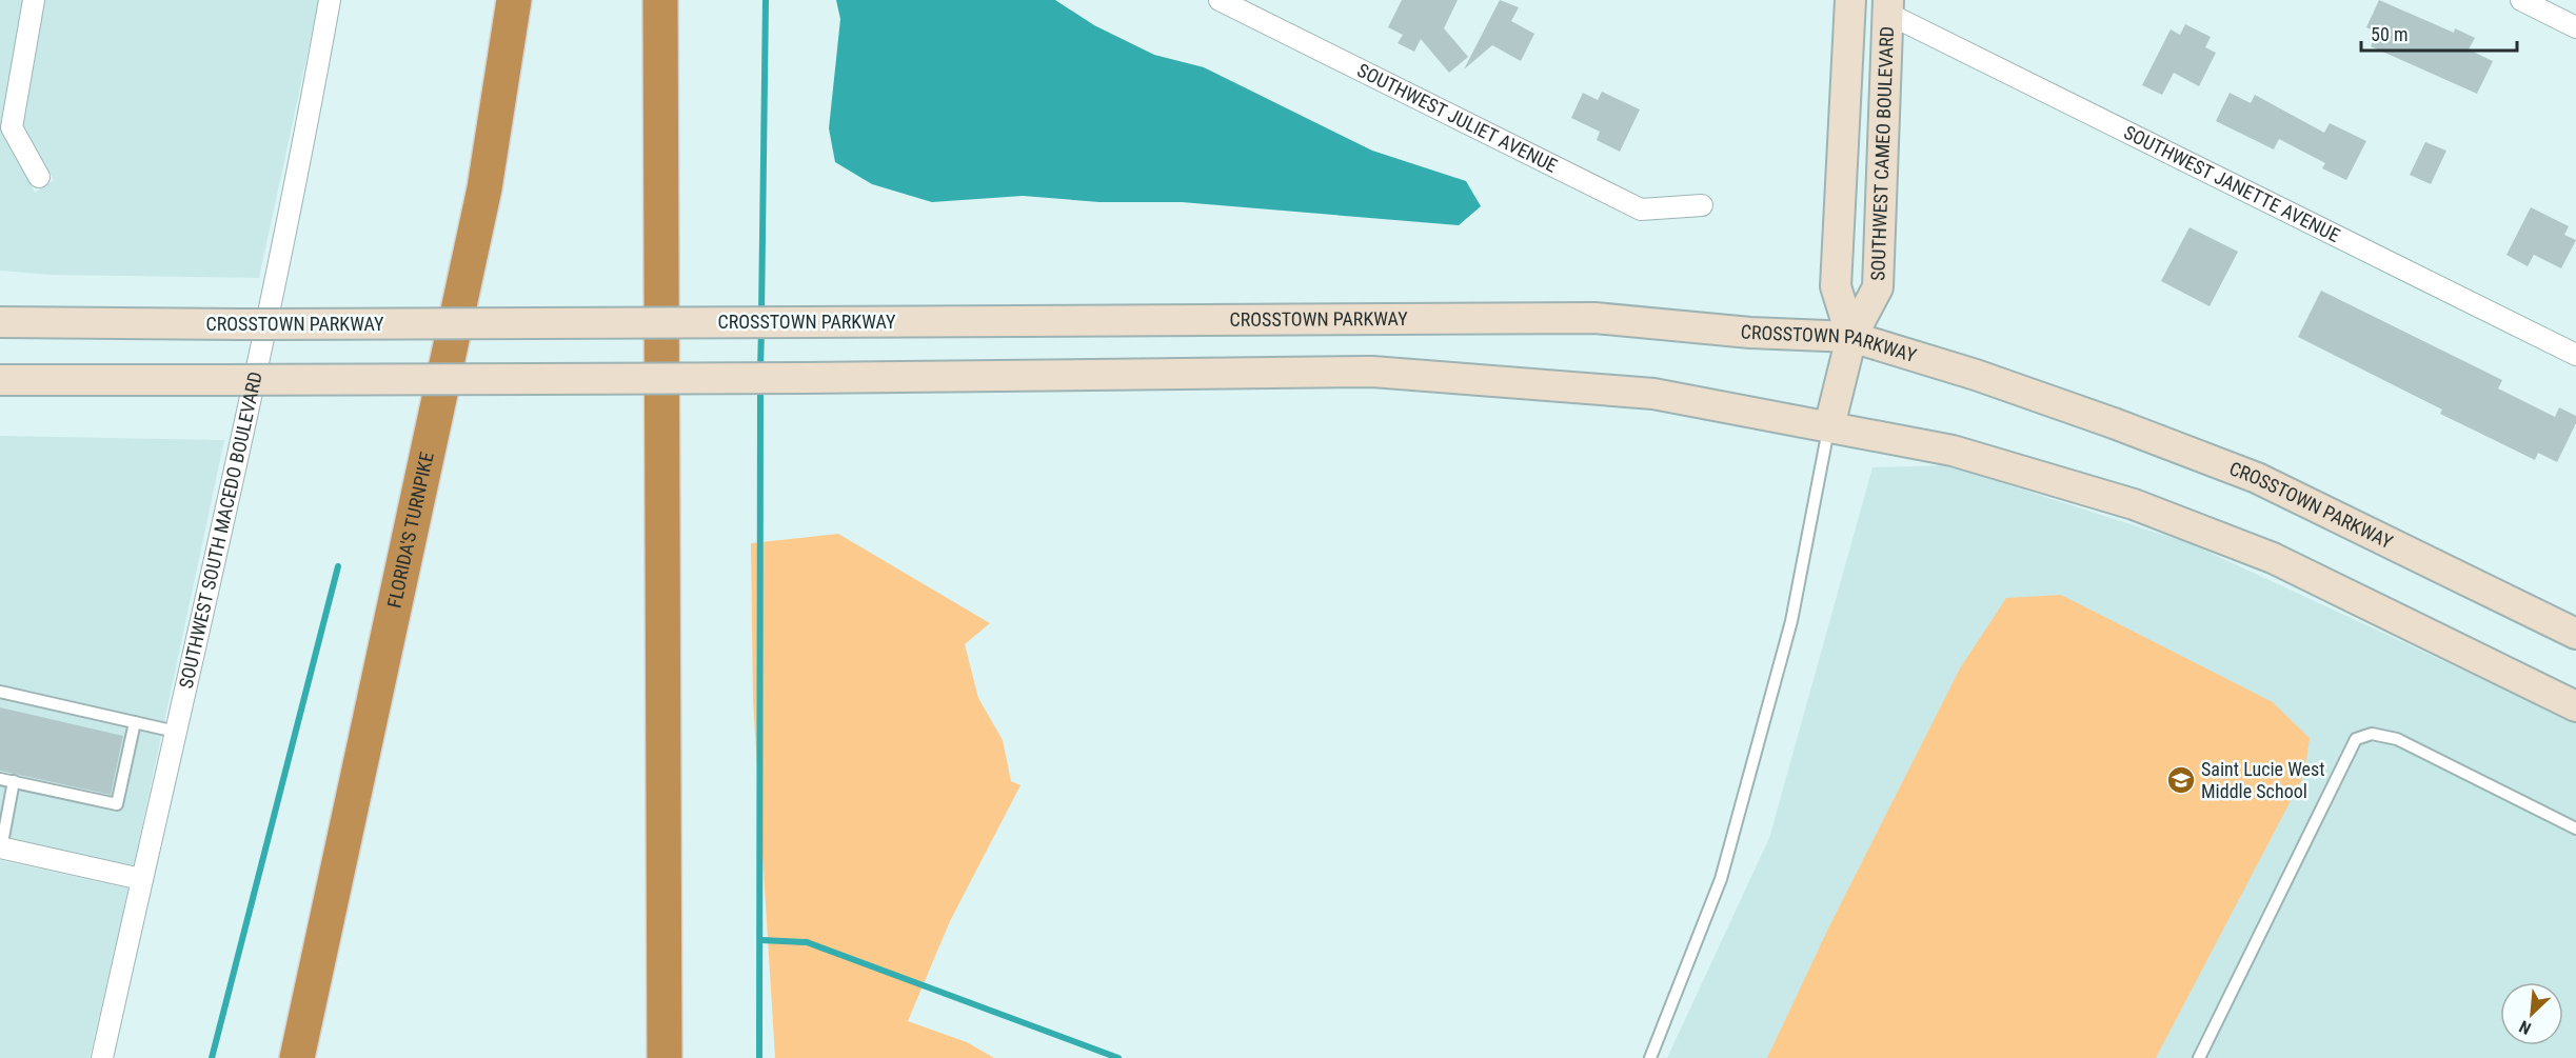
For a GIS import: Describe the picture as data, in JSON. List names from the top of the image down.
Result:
{
  "streets": {
    "highway": ["FLORIDA'S TURNPIKE"],
    "main road": ["SOUTHWEST CAMEO BOULEVARD", "CROSSTOWN PARKWAY"],
    "street": ["SOUTHWEST JULIET AVENUE", "SOUTHWEST JANETTE AVENUE", "SOUTHWEST SOUTH MACEDO BOULEVARD"]
  },
  "crossings": [
    ["SOUTHWEST CAMEO BOULEVARD", "SOUTHWEST JANETTE AVENUE"],
    ["SOUTHWEST CAMEO BOULEVARD", "CROSSTOWN PARKWAY"]
  ],
  "places": {
    "school or university": ["Saint Lucie West Middle School"]
  },
  "scale_bar": "50 m",
  "north": "bottom left"
}
